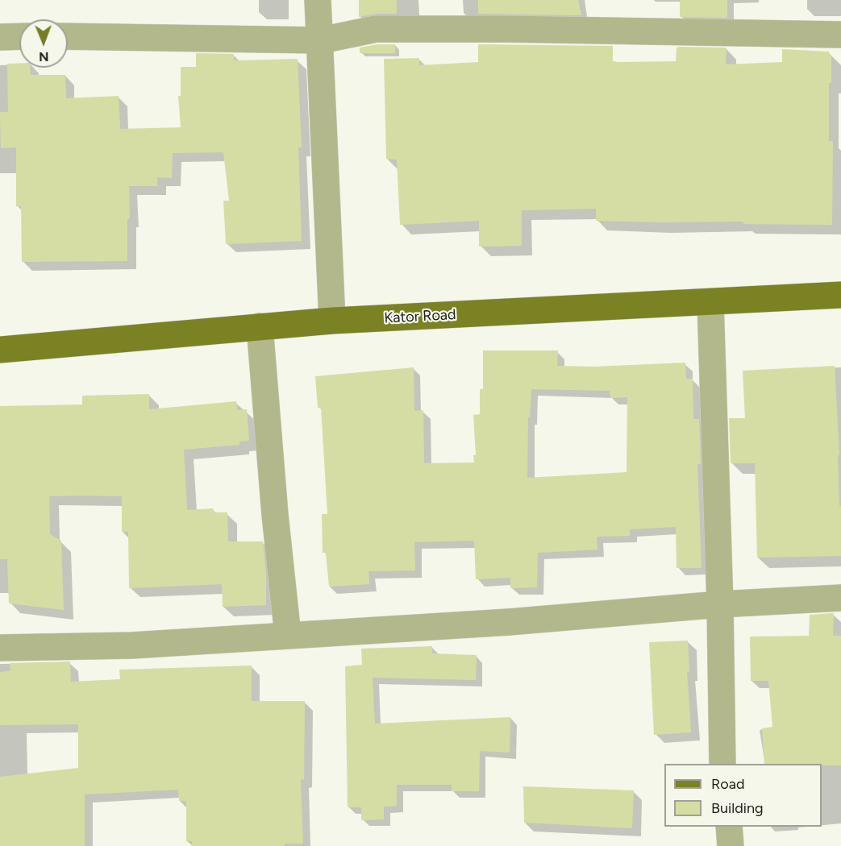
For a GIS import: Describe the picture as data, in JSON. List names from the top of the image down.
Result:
{
  "streets": {
    "main road": ["Kator Road"]
  },
  "legend": ["Road", "Building"],
  "north": "bottom"
}
